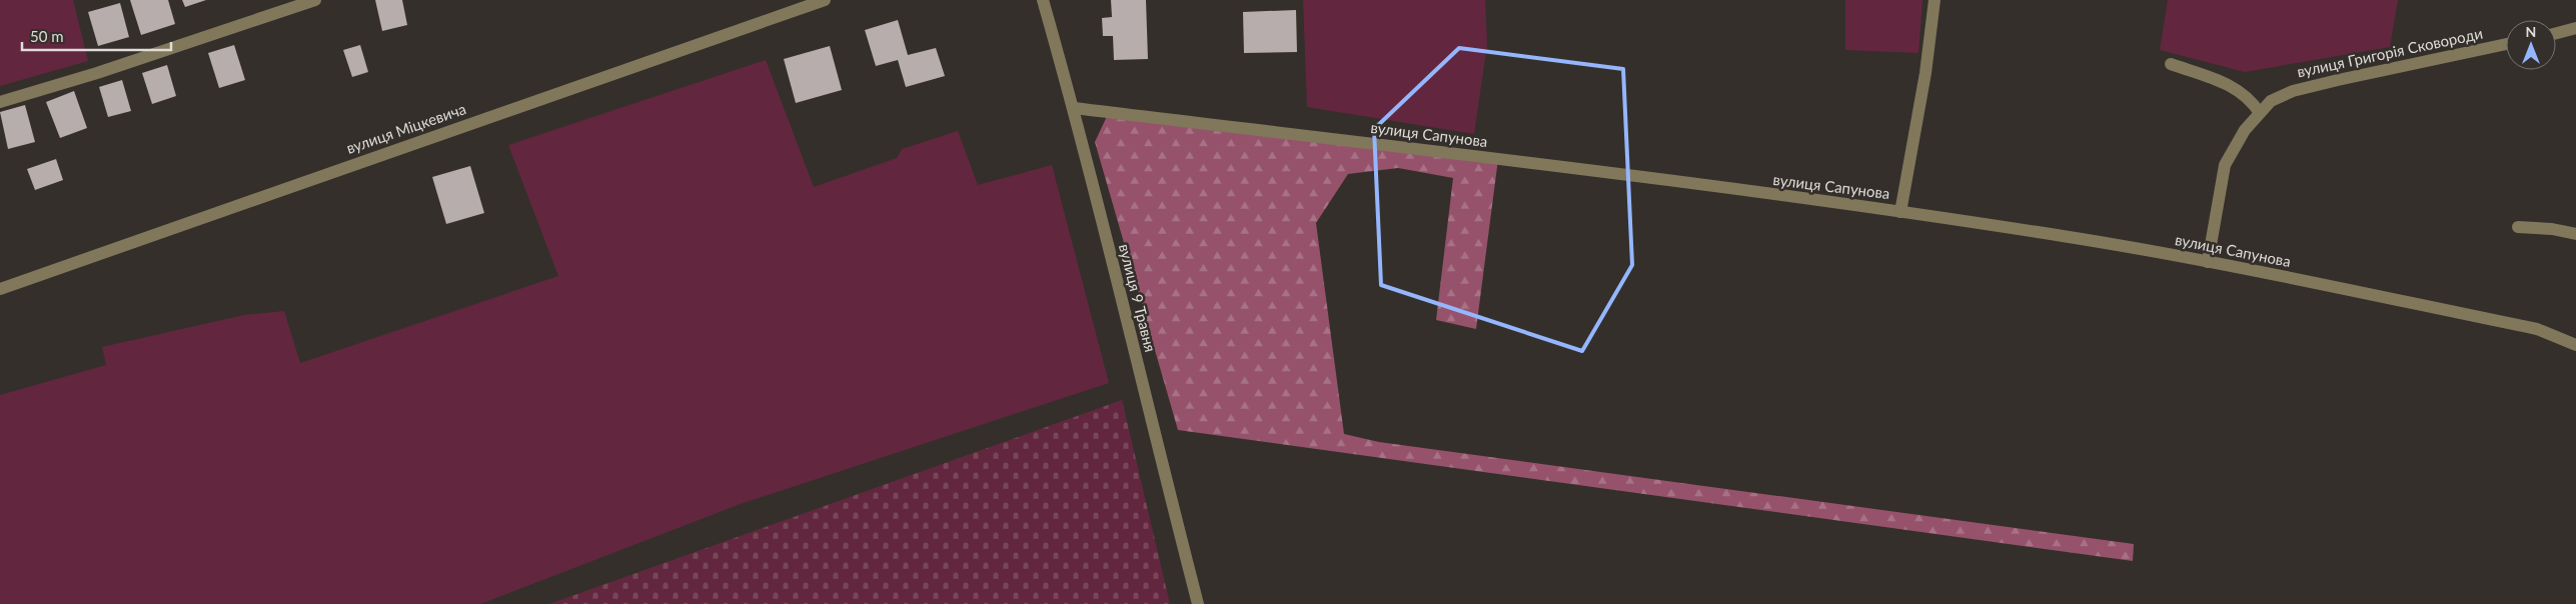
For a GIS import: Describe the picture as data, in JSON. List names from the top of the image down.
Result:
{
  "streets": {
    "street": [
      "вулиця Григорія Сковороди",
      "вулиця Міцкевича",
      "вулиця Сапунова",
      "вулиця 9 Травня"
    ]
  },
  "crossings": [
    ["вулиця Григорія Сковороди", "вулиця Сапунова"],
    ["вулиця Сапунова", "вулиця 9 Травня"]
  ],
  "scale_bar": "50 m",
  "north": "top"
}
